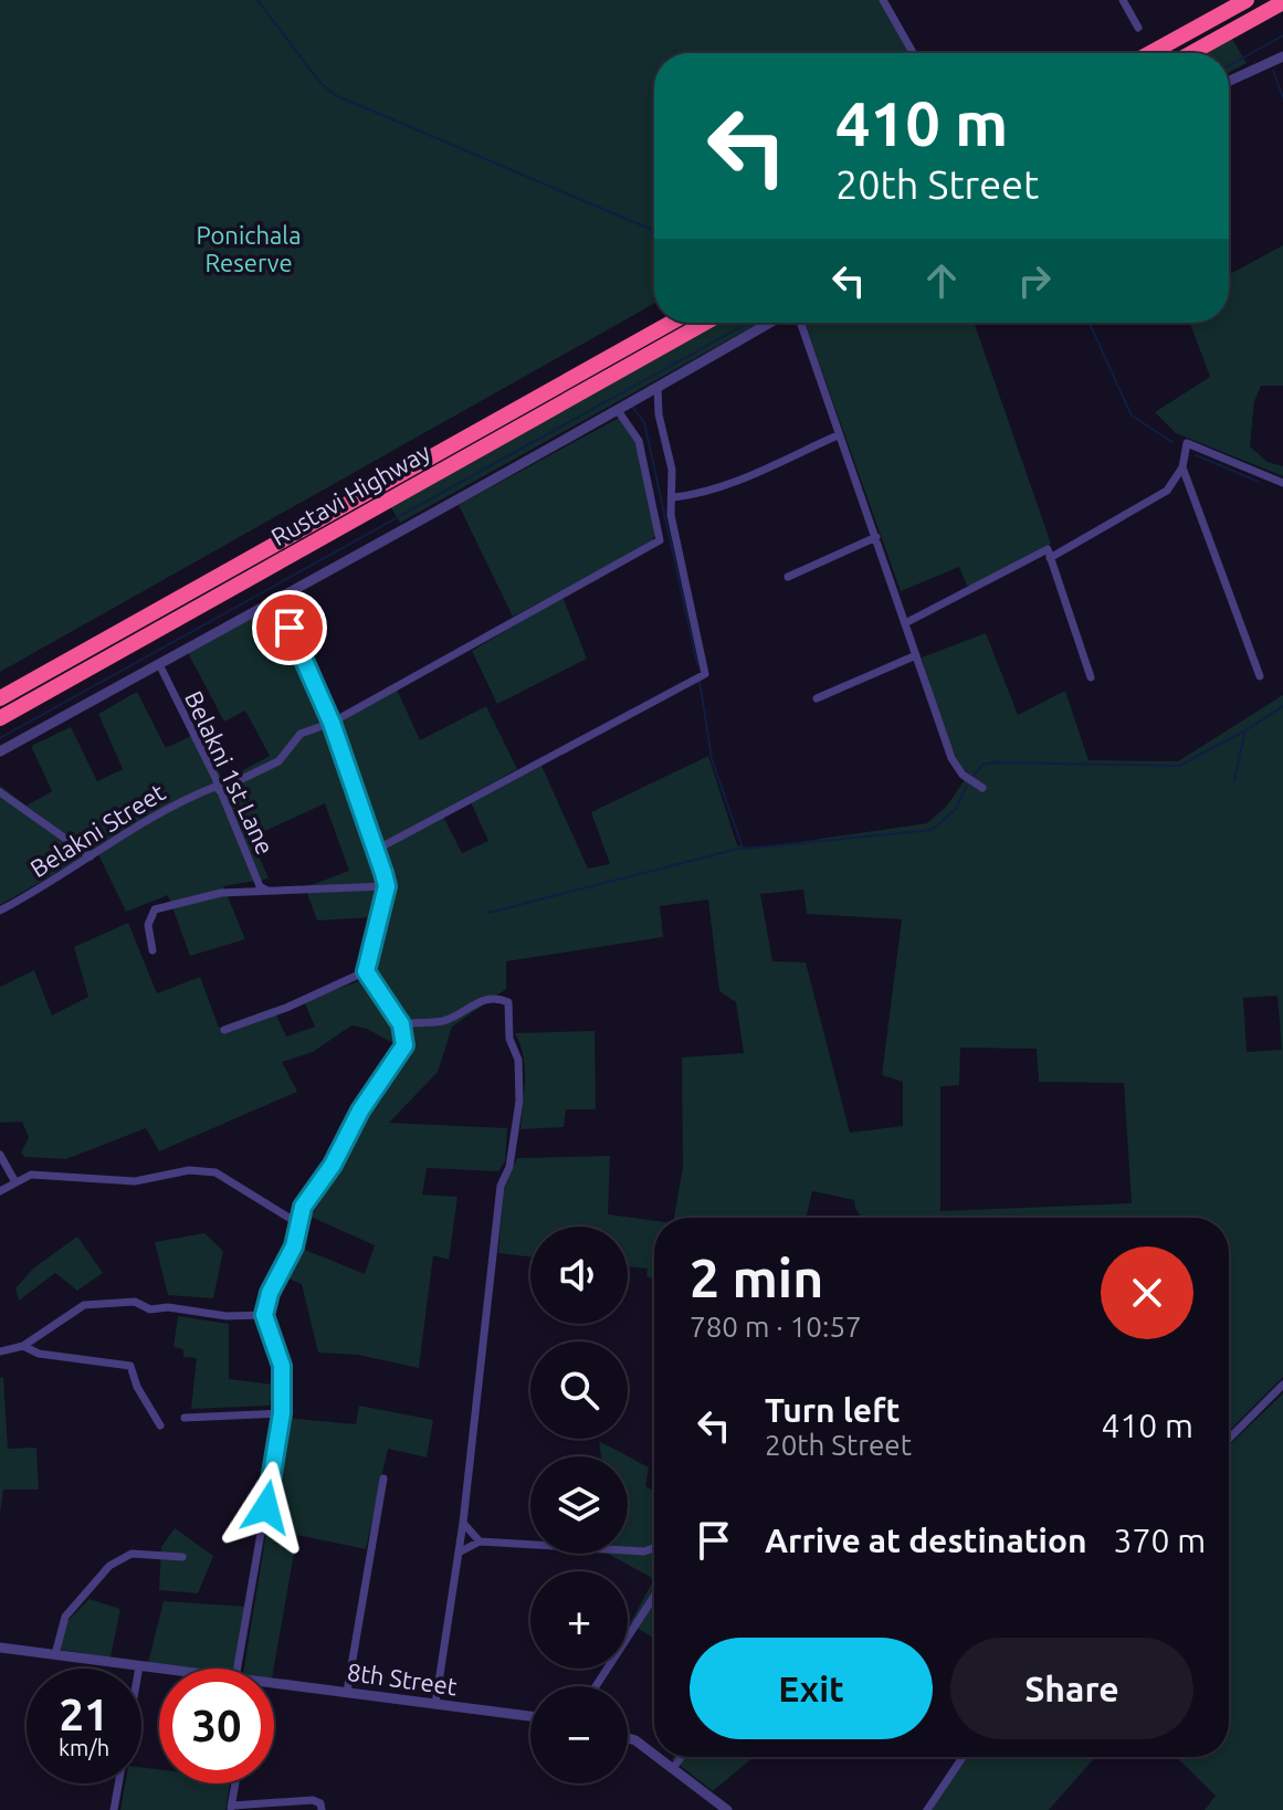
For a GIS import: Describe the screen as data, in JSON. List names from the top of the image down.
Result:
{
  "streets": {
    "highway": ["Rustavi Highway"],
    "street": ["Belakni 1st Lane", "Belakni Street", "8th Street"]
  },
  "crossings": [
    ["Belakni 1st Lane", "Belakni Street"]
  ],
  "parks": ["Ponichala Reserve"],
  "page": {
    "turn": ["410 m", "20th Street"],
    "heading": ["2 min", "780 m · 10:57"],
    "map_buttons": ["+", "−"],
    "list": [
      {
        "name": "Turn left",
        "note": "20th Street",
        "value": "410 m"
      },
      {
        "name": "Arrive at destination",
        "value": "370 m"
      }
    ],
    "buttons": ["Exit", "Share"],
    "speed": "21 km/h",
    "limit": "30"
  }
}
